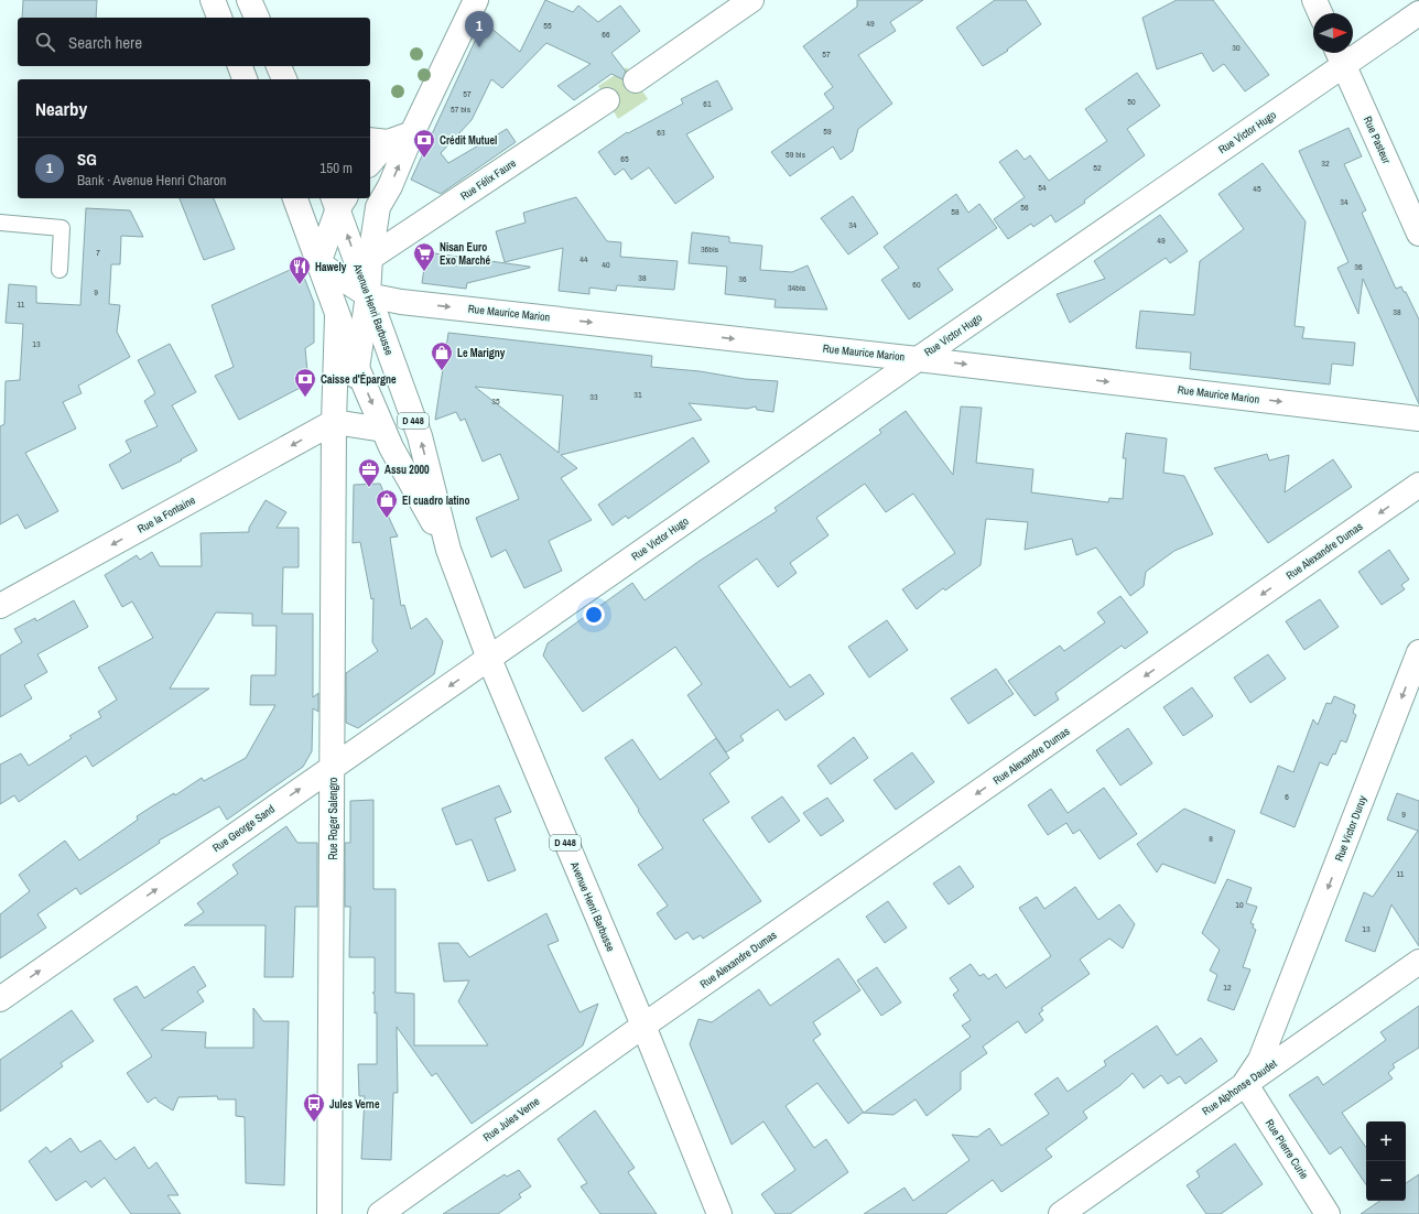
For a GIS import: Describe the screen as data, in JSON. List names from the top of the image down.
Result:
{
  "streets": {
    "street": [
      "Rue Victor Hugo",
      "Rue Pasteur",
      "Rue Félix Faure",
      "Avenue Henri Barbusse",
      "Rue Maurice Marion",
      "D 448",
      "Rue la Fontaine",
      "Rue Alexandre Dumas",
      "Rue Roger Salengro",
      "Rue George Sand",
      "Rue Victor Duruy",
      "Rue Alphonse Daudet",
      "Rue Jules Verne",
      "Rue Pierre Curie"
    ]
  },
  "crossings": [
    ["Rue Victor Hugo", "Rue Pasteur"],
    ["Rue Victor Hugo", "Avenue Henri Barbusse"],
    ["Rue Victor Hugo", "Rue Maurice Marion"],
    ["Rue Victor Hugo", "Rue George Sand"],
    ["Rue Félix Faure", "Rue Roger Salengro"],
    ["Avenue Henri Barbusse", "Rue Maurice Marion"],
    ["Avenue Henri Barbusse", "Rue Alexandre Dumas"],
    ["Avenue Henri Barbusse", "Rue Roger Salengro"],
    ["Avenue Henri Barbusse", "Rue George Sand"],
    ["Avenue Henri Barbusse", "Rue Jules Verne"],
    ["Rue Maurice Marion", "Rue Roger Salengro"],
    ["Rue la Fontaine", "Rue Roger Salengro"],
    ["Rue Alexandre Dumas", "Rue Jules Verne"],
    ["Rue Roger Salengro", "Rue George Sand"],
    ["Rue Victor Duruy", "Rue Alphonse Daudet"],
    ["Rue Victor Duruy", "Rue Pierre Curie"],
    ["Rue Alphonse Daudet", "Rue Pierre Curie"]
  ],
  "one_way": [
    "Rue Maurice Marion",
    "Rue la Fontaine",
    "Rue Alexandre Dumas",
    "Rue Victor Duruy"
  ],
  "places": {
    "bank": ["Crédit Mutuel", "Caisse d'Épargne"],
    "supermarket": ["Nisan Euro Exo Marché"],
    "restaurant": ["Hawely"],
    "shop": ["Le Marigny", "El cuadro latino"],
    "office": ["Assu 2000"],
    "bus stop": ["Jules Verne"]
  },
  "house_numbers": [
    "49",
    "55",
    "66",
    "30",
    "57",
    "57",
    "50",
    "61",
    "57 bis",
    "59",
    "63",
    "59 bis",
    "65",
    "32",
    "52",
    "54",
    "45",
    "34",
    "56",
    "58",
    "34",
    "49",
    "36bis",
    "7",
    "44",
    "40",
    "36",
    "38",
    "36",
    "60",
    "34bis",
    "9",
    "11",
    "38",
    "13",
    "31",
    "33",
    "35",
    "6",
    "9",
    "8",
    "11",
    "10",
    "13",
    "12"
  ],
  "north": "right",
  "page": {
    "pins": "1",
    "search": "Search here",
    "heading": "Nearby",
    "list": [
      {
        "mark": "1",
        "name": "SG",
        "note": "Bank · Avenue Henri Charon",
        "value": "150 m"
      }
    ],
    "map_buttons": ["+", "−"]
  }
}
